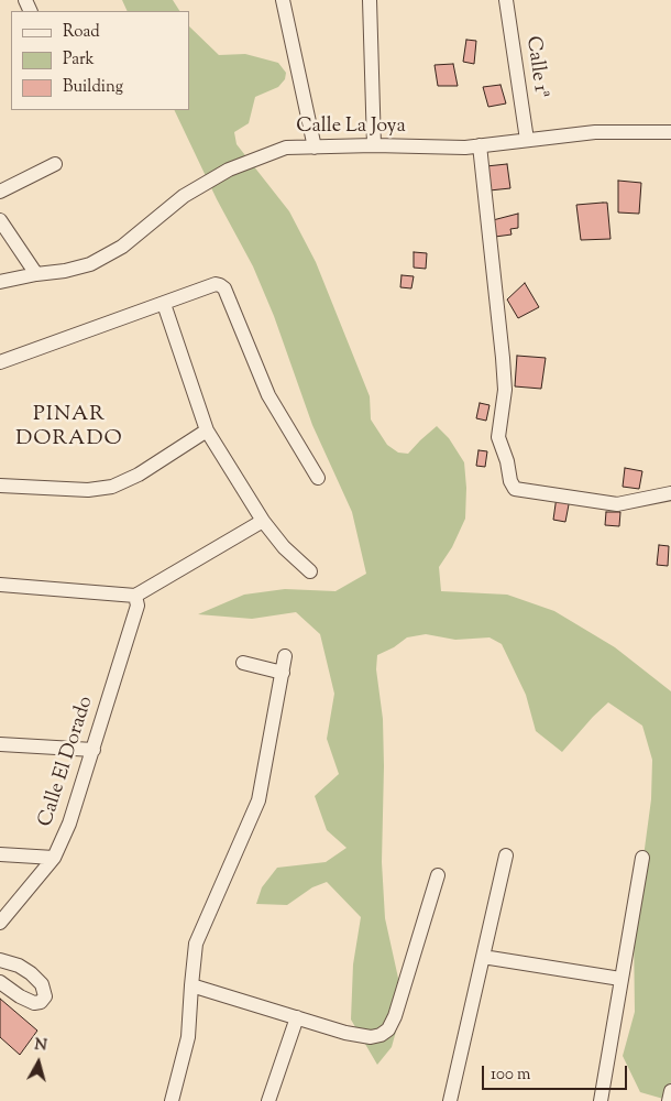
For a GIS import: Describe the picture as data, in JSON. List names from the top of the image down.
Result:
{
  "streets": {
    "street": ["Calle 1ª", "Calle La Joya", "Calle El Dorado"]
  },
  "crossings": [
    ["Calle 1ª", "Calle La Joya"]
  ],
  "districts": ["PINAR DORADO"],
  "legend": ["Road", "Park", "Building"],
  "scale_bar": "100 m",
  "north": "top"
}
